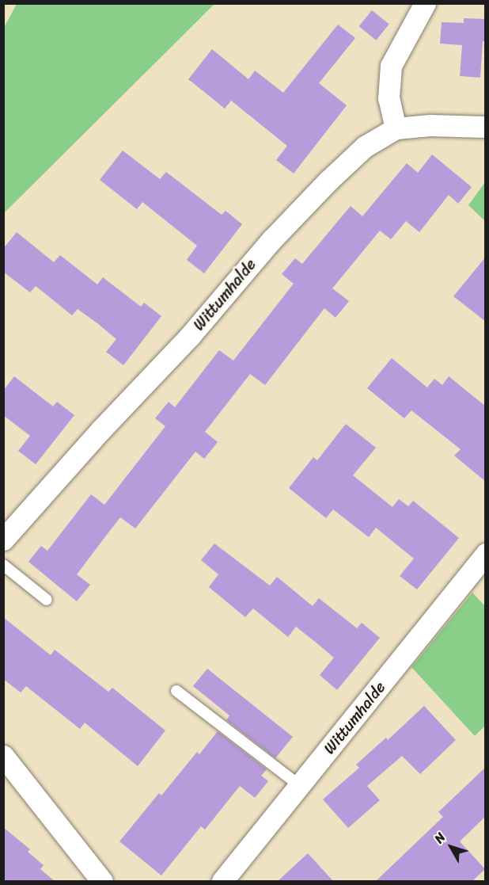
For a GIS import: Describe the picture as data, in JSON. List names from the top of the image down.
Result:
{
  "streets": {
    "street": ["Wittumhalde"]
  },
  "north": "top left"
}
